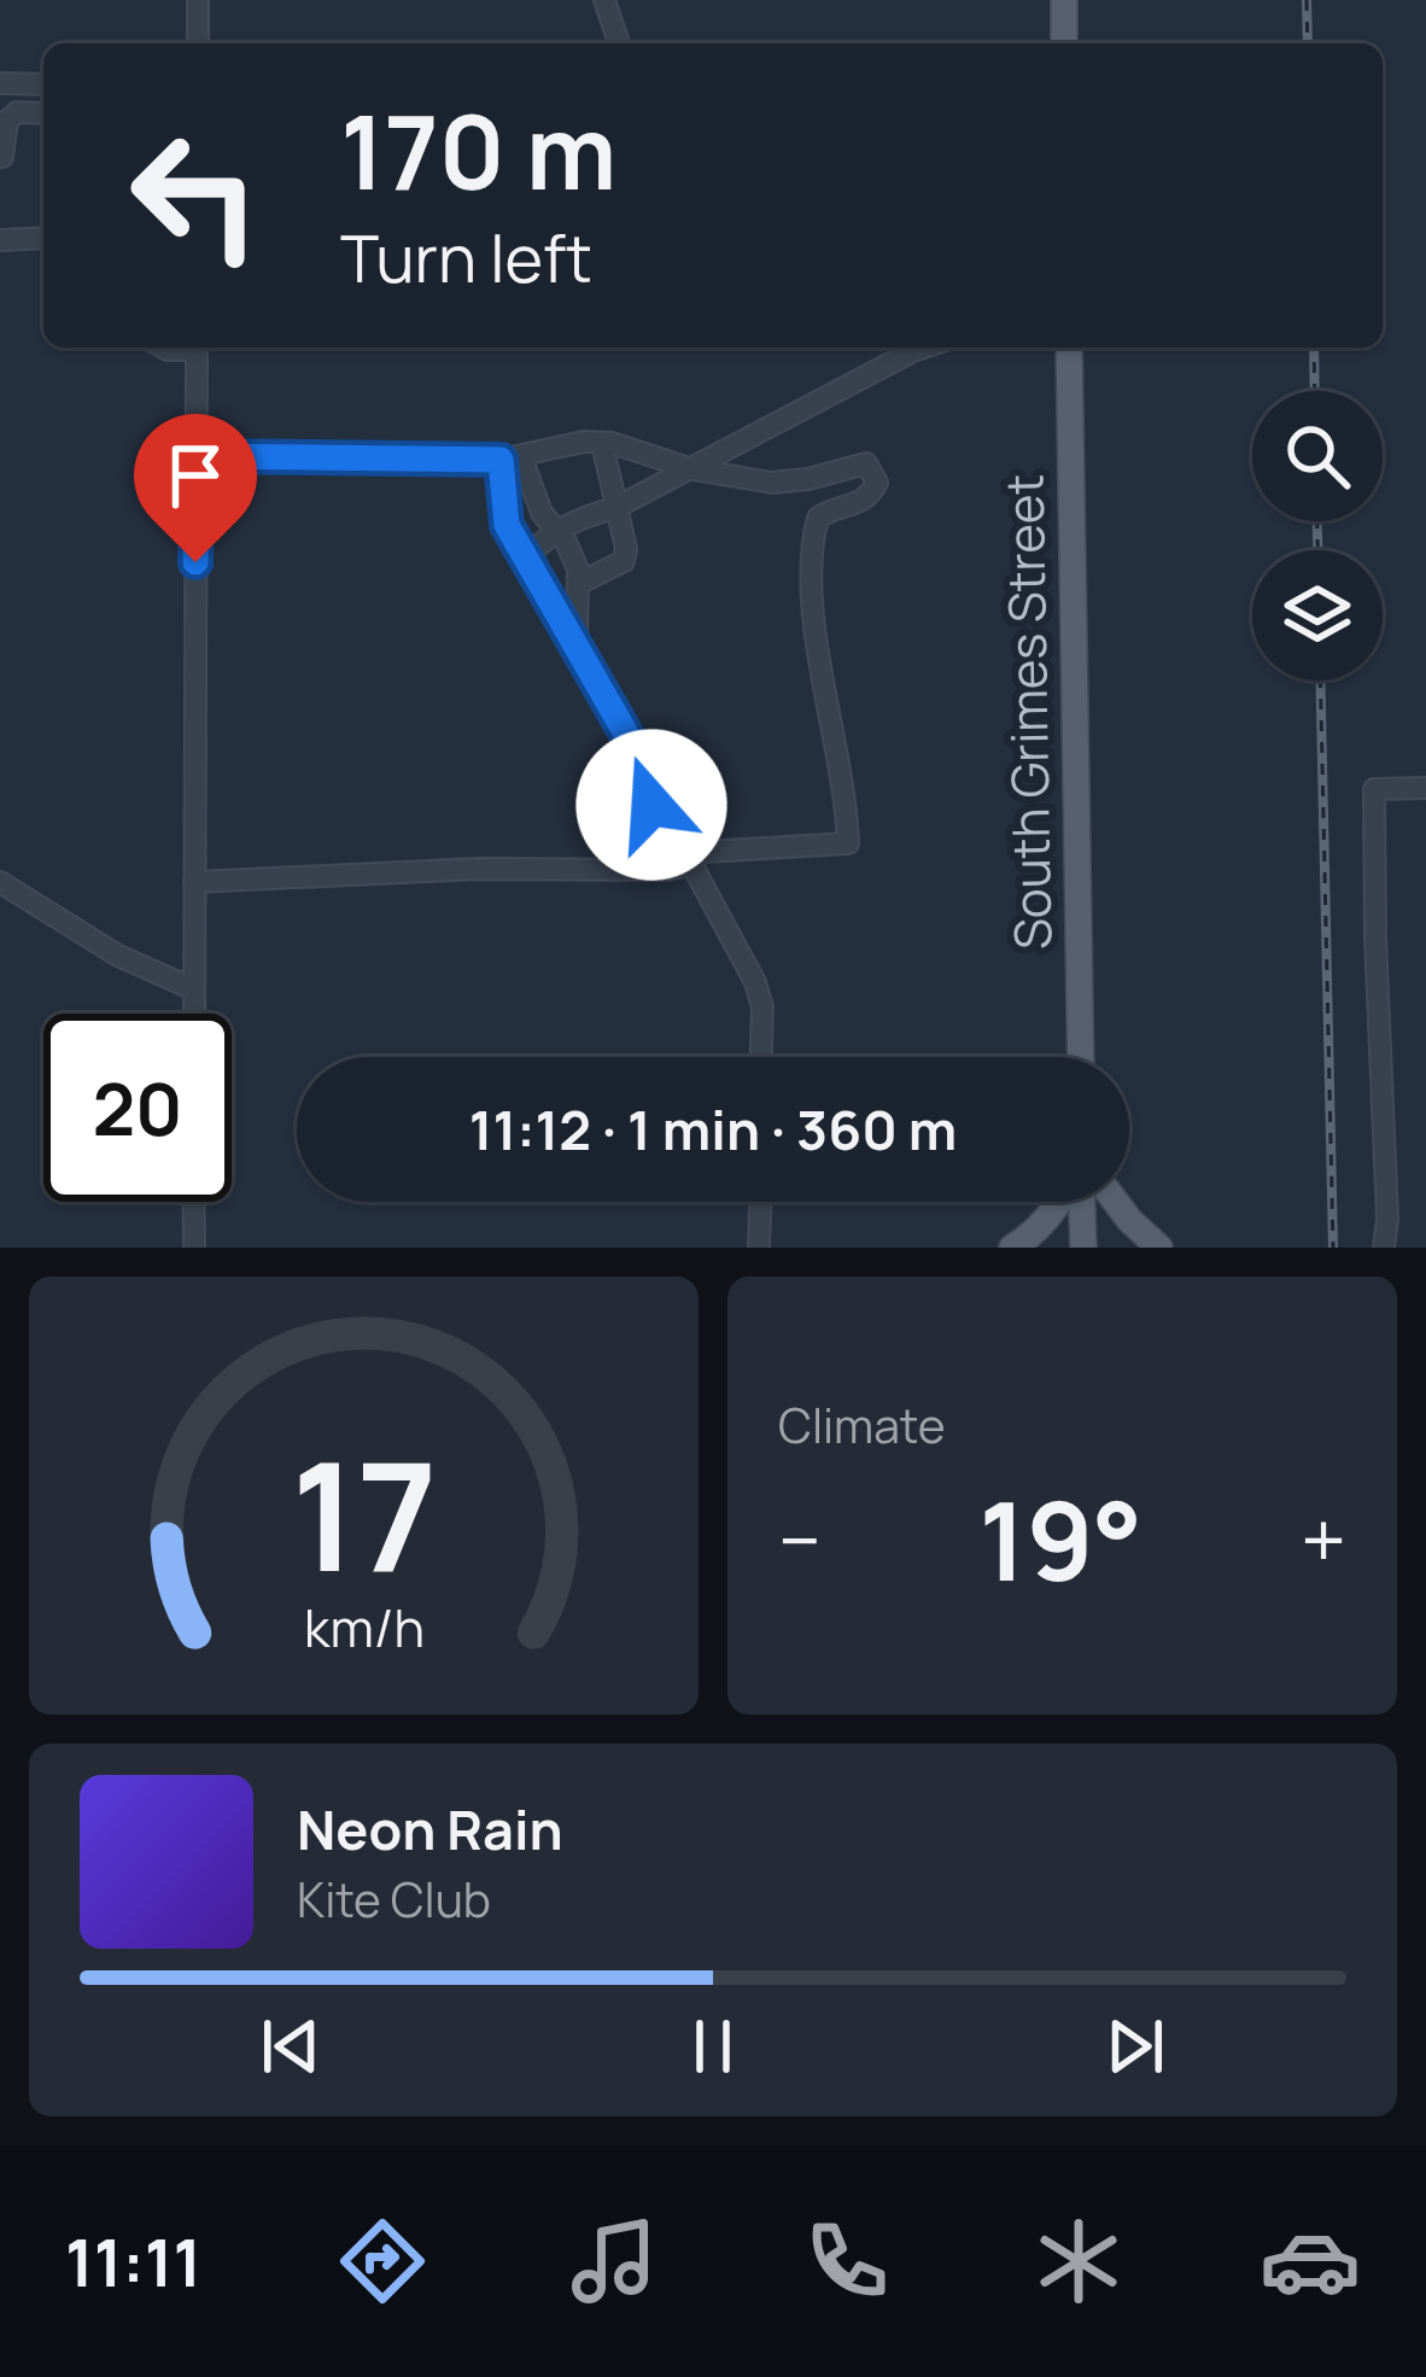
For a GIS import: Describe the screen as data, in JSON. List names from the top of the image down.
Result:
{
  "streets": {
    "main road": ["South Grimes Street"]
  },
  "page": {
    "turn": ["170 m", "Turn left"],
    "limit": "20",
    "trip": "11:12 · 1 min · 360 m",
    "tile": "Climate",
    "heat": ["−", "19°", "+"],
    "song": ["Neon Rain", "Kite Club"],
    "tabs": "11:11",
    "gauge": ["17", "km/h"]
  }
}
